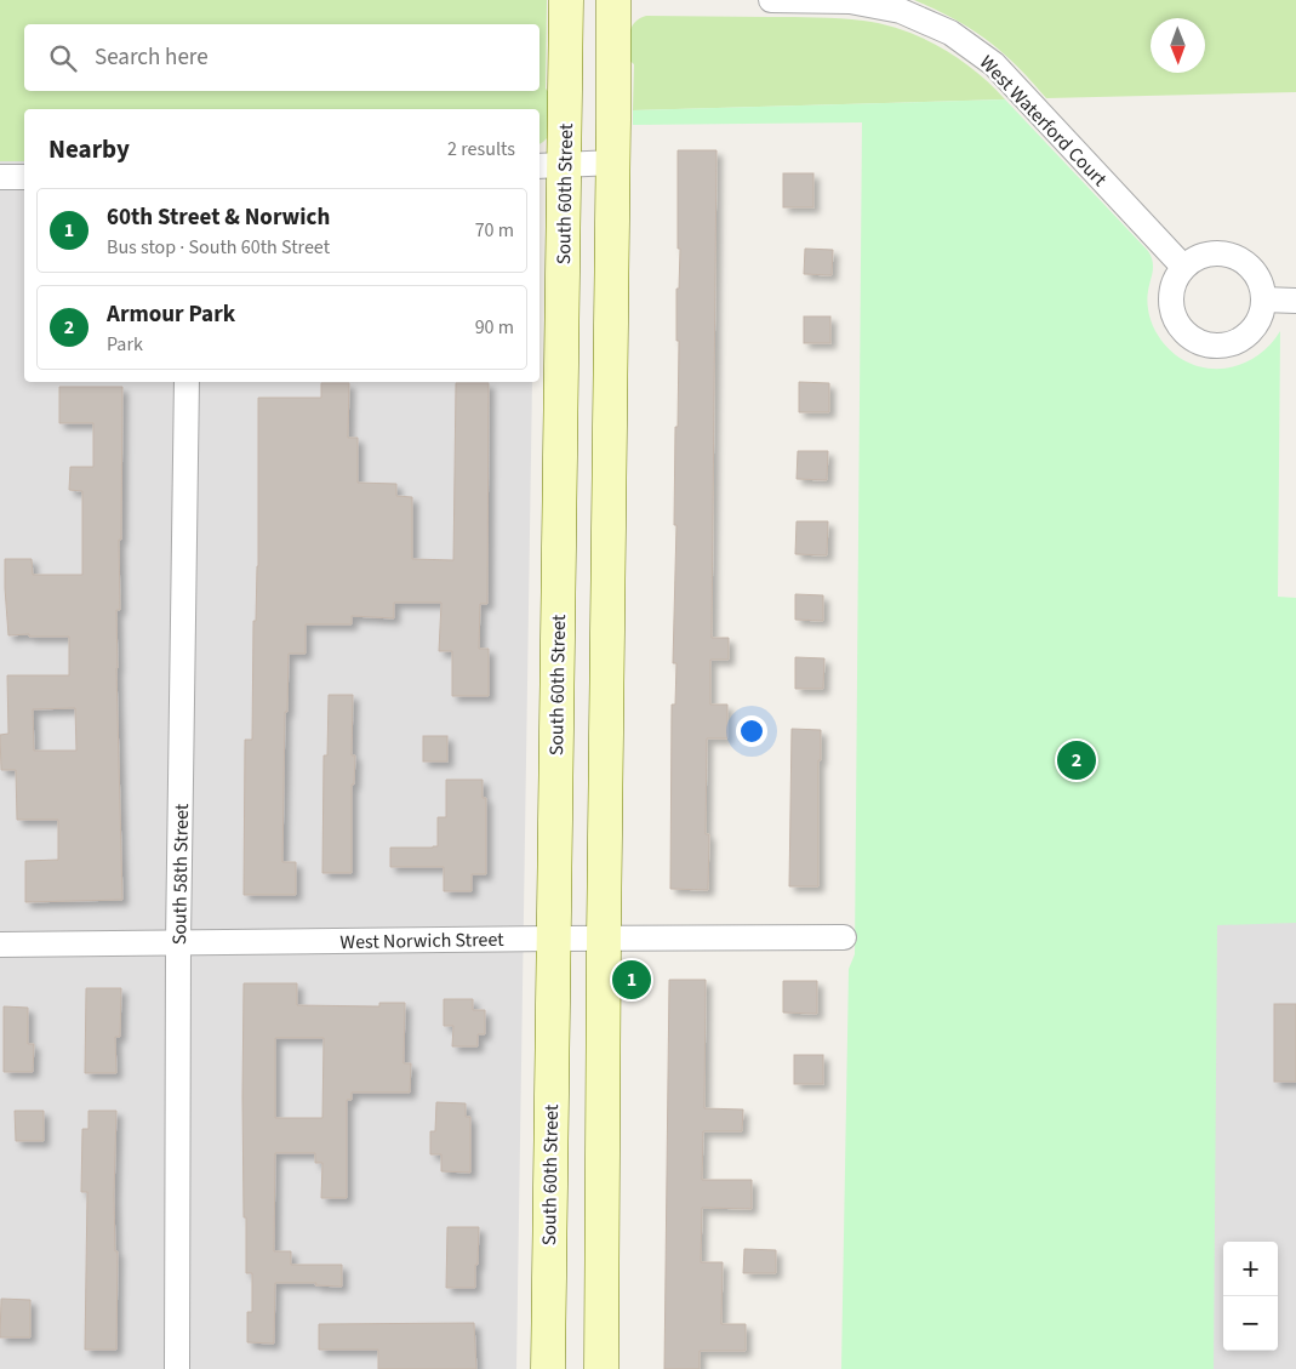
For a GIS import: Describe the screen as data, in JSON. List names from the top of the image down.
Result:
{
  "streets": {
    "main road": ["South 60th Street"],
    "street": ["West Waterford Court", "South 58th Street", "West Norwich Street"]
  },
  "crossings": [
    ["South 60th Street", "West Norwich Street"],
    ["South 58th Street", "West Norwich Street"]
  ],
  "north": "bottom",
  "page": {
    "search": "Search here",
    "heading": ["Nearby", "2 results"],
    "list": [
      {
        "mark": "1",
        "name": "60th Street & Norwich",
        "note": "Bus stop · South 60th Street",
        "value": "70 m"
      },
      {
        "mark": "2",
        "name": "Armour Park",
        "note": "Park",
        "value": "90 m"
      }
    ],
    "pins": ["2", "1"],
    "map_buttons": ["+", "−"]
  }
}
